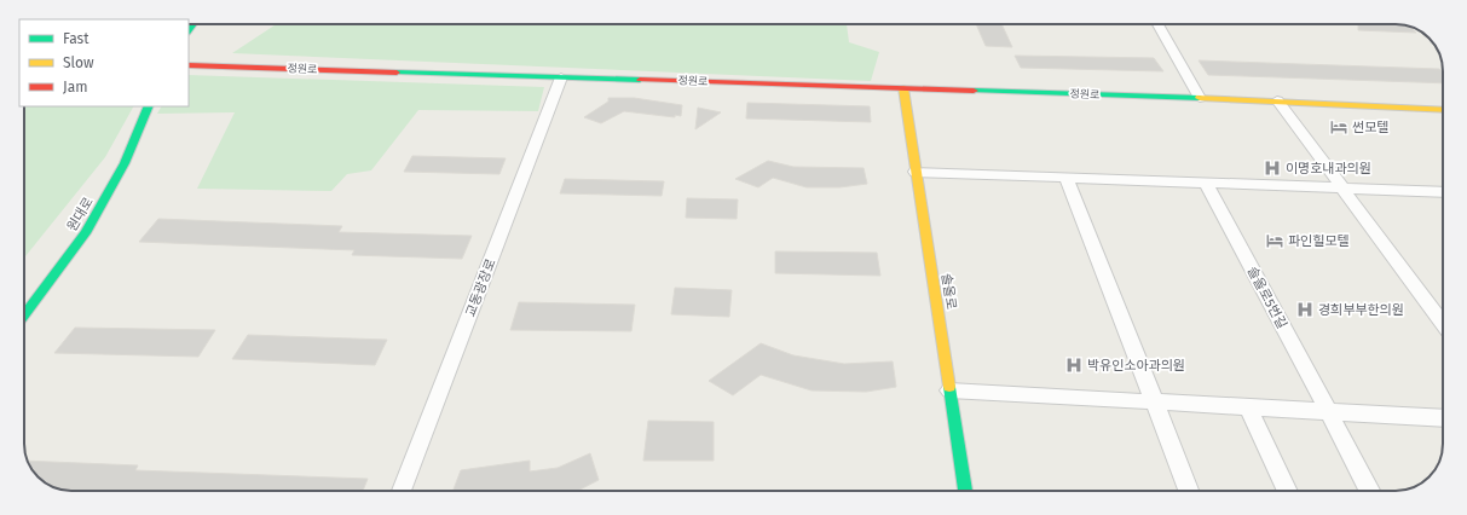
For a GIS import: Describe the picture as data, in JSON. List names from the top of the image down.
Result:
{
  "streets": {
    "street": [
      "정원로",
      "원대로",
      "교동광장로",
      "솔올로",
      "솔올로5번길"
    ]
  },
  "crossings": [
    ["정원로", "교동광장로"],
    ["정원로", "솔올로"]
  ],
  "places": {
    "hotel": ["썬모텔", "파인힐모텔"],
    "hospital": ["이명호내과의원", "경희부부한의원", "박유인소아과의원"]
  },
  "legend": ["Fast", "Slow", "Jam"]
}
